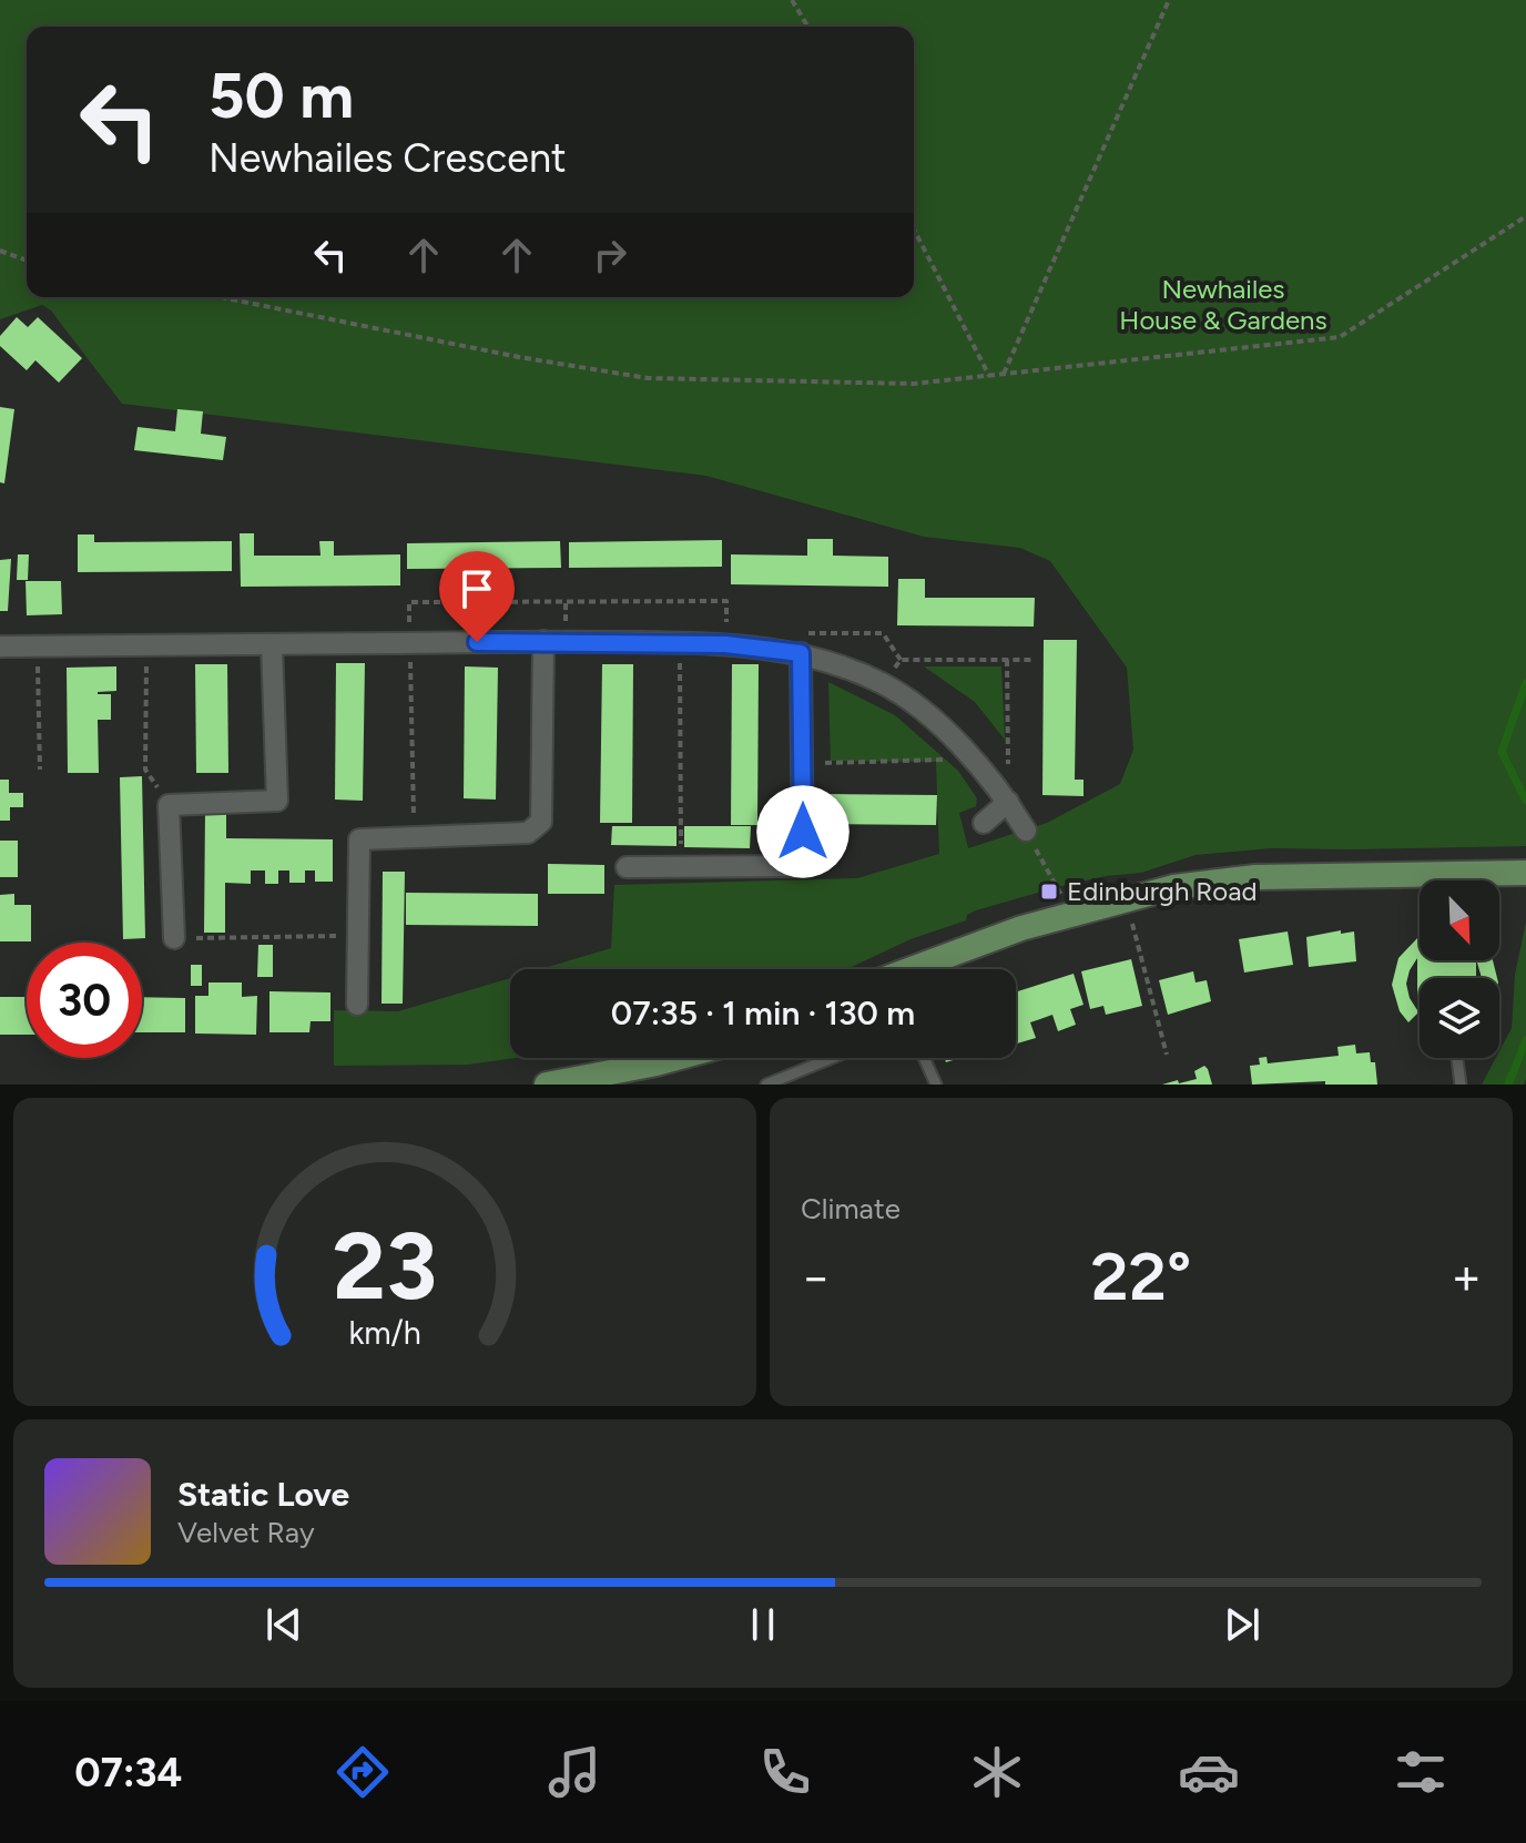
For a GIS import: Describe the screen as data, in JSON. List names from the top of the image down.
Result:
{
  "parks": ["Newhailes House & Gardens"],
  "places": {
    "transit": ["Edinburgh Road"]
  },
  "north": "bottom right",
  "page": {
    "turn": ["50 m", "Newhailes Crescent"],
    "limit": "30",
    "trip": "07:35 · 1 min · 130 m",
    "tile": "Climate",
    "heat": ["−", "22°", "+"],
    "song": ["Static Love", "Velvet Ray"],
    "tabs": "07:34",
    "gauge": ["23", "km/h"]
  }
}
